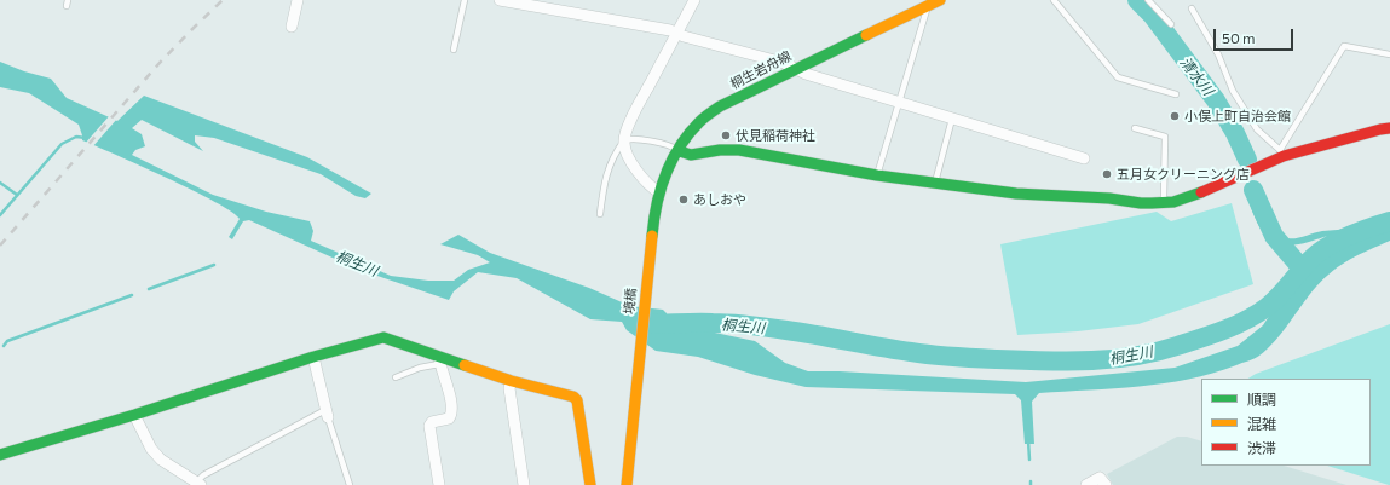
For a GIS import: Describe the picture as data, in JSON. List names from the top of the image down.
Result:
{
  "streets": {
    "street": ["桐生岩舟線", "境橋"]
  },
  "crossings": [
    ["桐生岩舟線", "境橋"]
  ],
  "water": ["清水川", "桐生川"],
  "places": [
    "小俣上町自治会館",
    "伏見稲荷神社",
    "五月女クリーニング店",
    "あしおや"
  ],
  "legend": ["順調", "混雑", "渋滞"],
  "scale_bar": "50 m"
}
